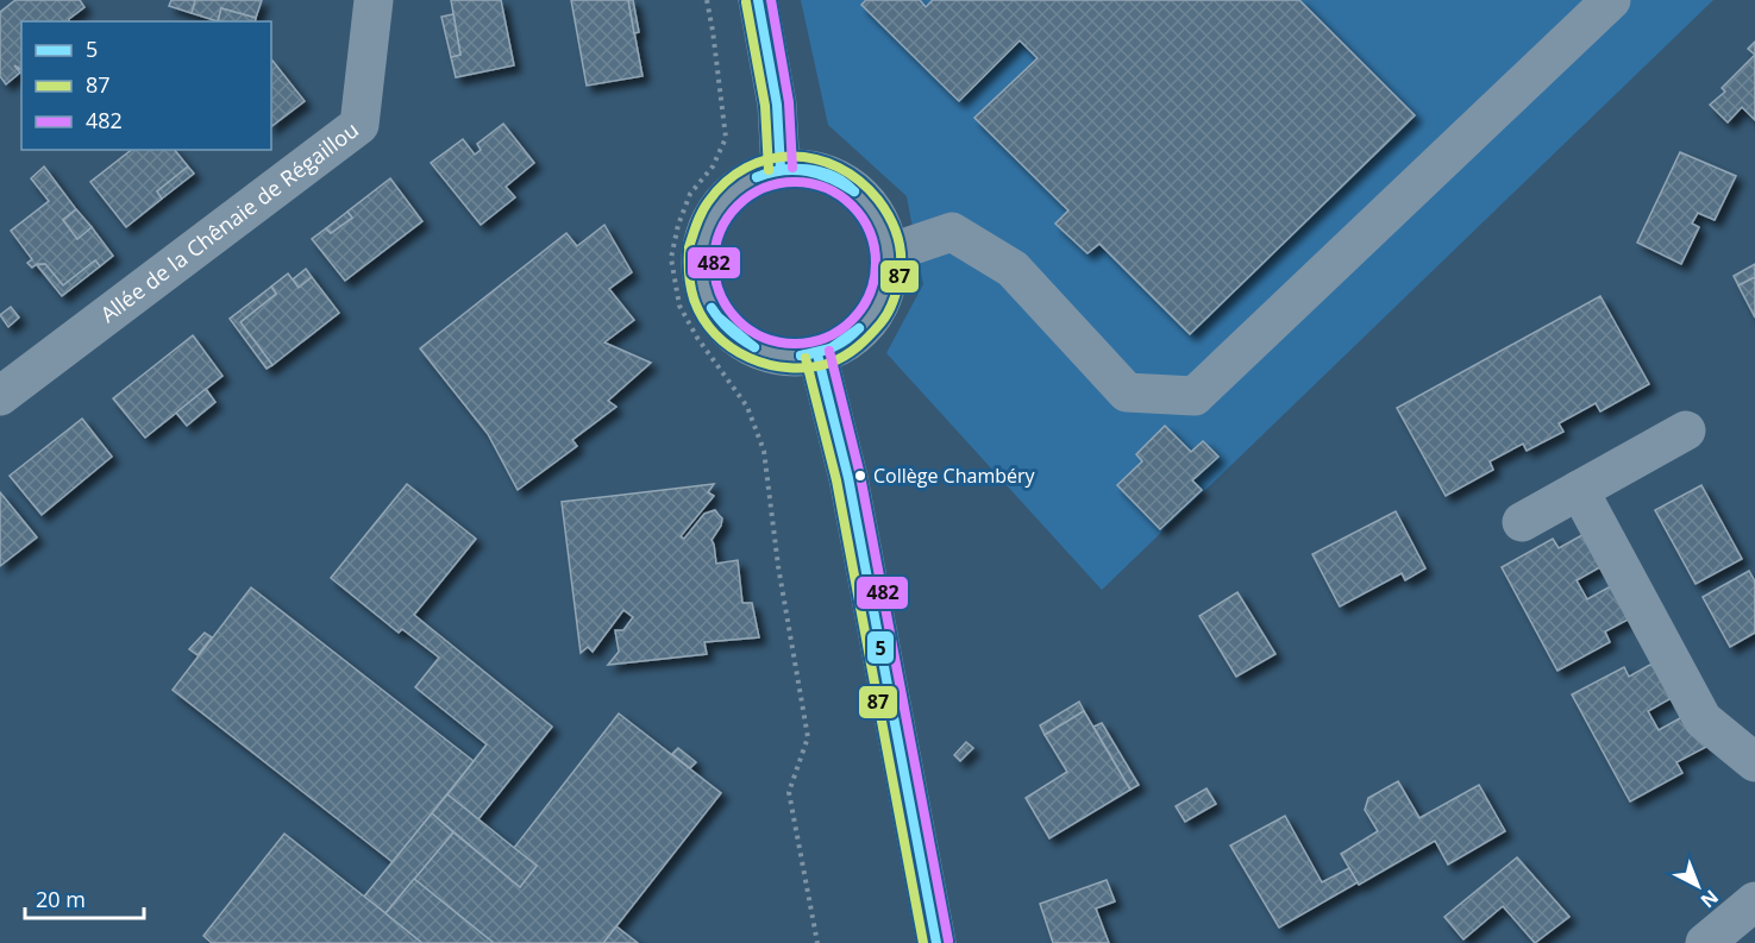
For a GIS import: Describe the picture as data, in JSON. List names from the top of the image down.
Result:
{
  "streets": {
    "street": ["Allée de la Chênaie de Régaillou"]
  },
  "places": ["Collège Chambéry"],
  "lines": ["transit line 5", "transit line 482", "transit line 87"],
  "legend": ["5", "87", "482"],
  "scale_bar": "20 m",
  "north": "bottom right"
}
